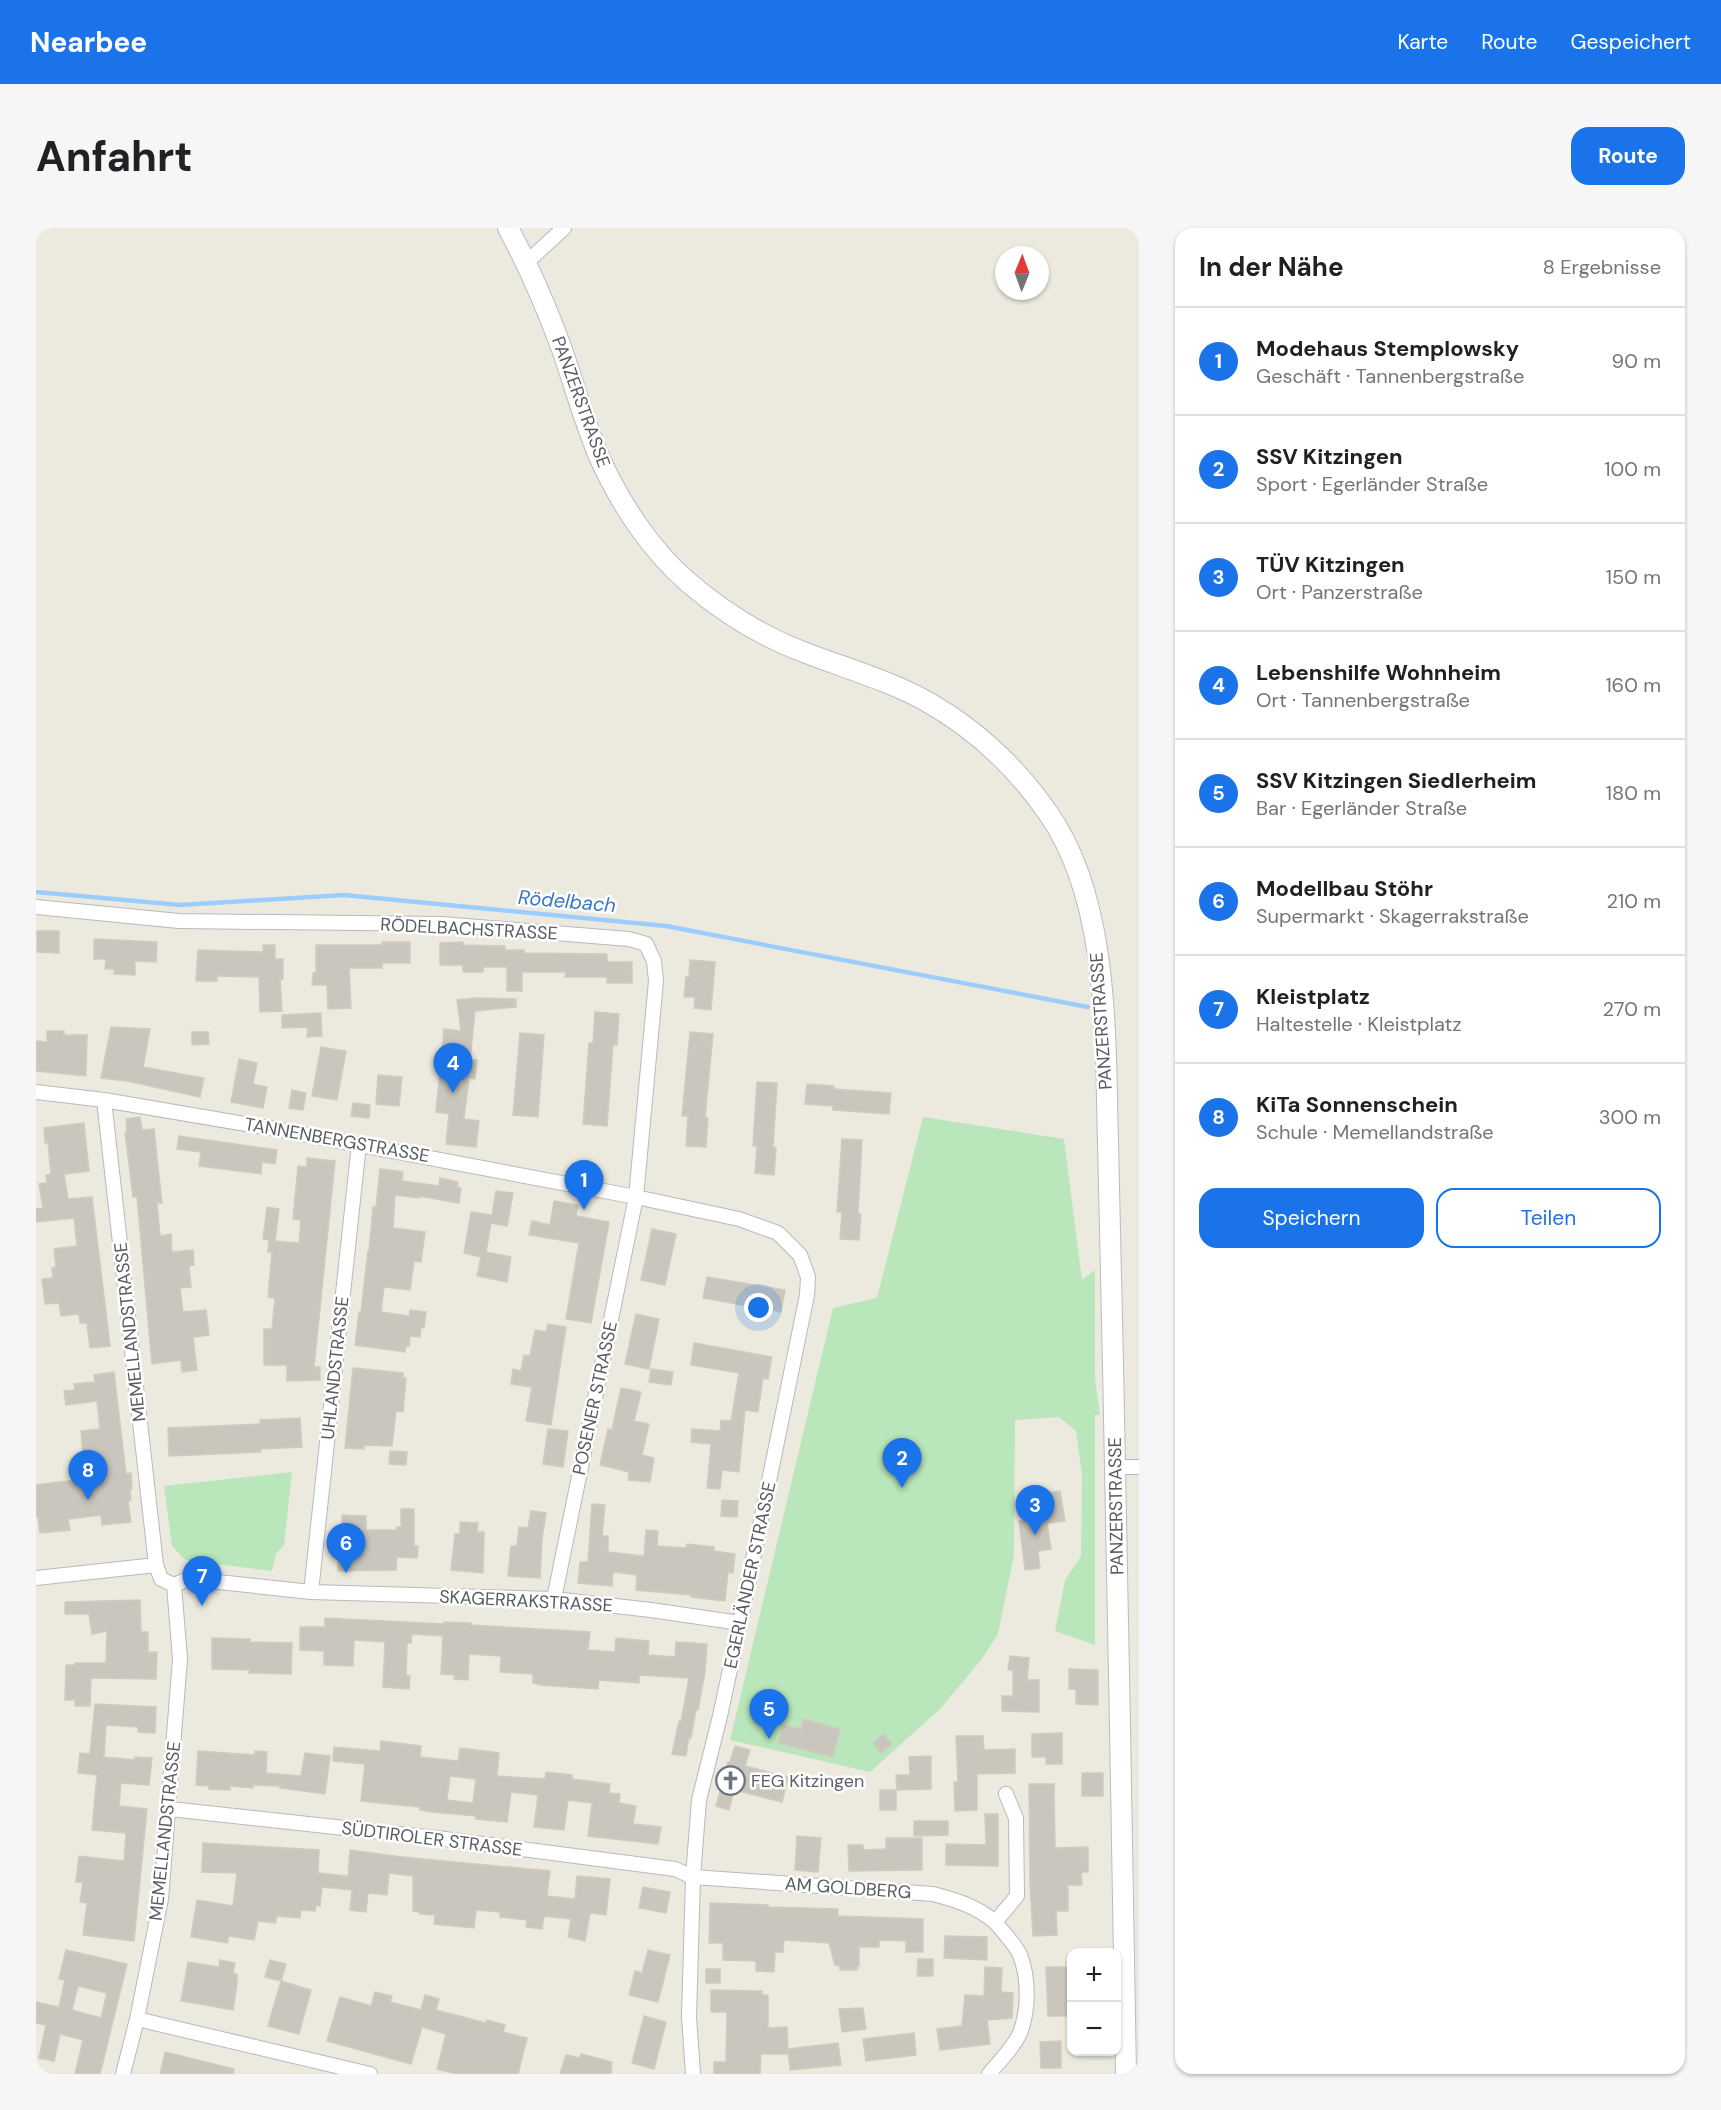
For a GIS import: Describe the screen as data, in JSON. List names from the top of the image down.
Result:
{
  "streets": {
    "main road": ["PANZERSTRASSE"],
    "street": [
      "RÖDELBACHSTRASSE",
      "TANNENBERGSTRASSE",
      "MEMELLANDSTRASSE",
      "UHLANDSTRASSE",
      "POSENER STRASSE",
      "EGERLÄNDER STRASSE",
      "SKAGERRAKSTRASSE",
      "SÜDTIROLER STRASSE",
      "AM GOLDBERG"
    ]
  },
  "crossings": [
    ["RÖDELBACHSTRASSE", "TANNENBERGSTRASSE"],
    ["RÖDELBACHSTRASSE", "POSENER STRASSE"],
    ["RÖDELBACHSTRASSE", "EGERLÄNDER STRASSE"],
    ["TANNENBERGSTRASSE", "MEMELLANDSTRASSE"],
    ["TANNENBERGSTRASSE", "UHLANDSTRASSE"],
    ["TANNENBERGSTRASSE", "POSENER STRASSE"],
    ["TANNENBERGSTRASSE", "EGERLÄNDER STRASSE"],
    ["MEMELLANDSTRASSE", "SKAGERRAKSTRASSE"],
    ["MEMELLANDSTRASSE", "SÜDTIROLER STRASSE"],
    ["UHLANDSTRASSE", "SKAGERRAKSTRASSE"],
    ["POSENER STRASSE", "EGERLÄNDER STRASSE"],
    ["POSENER STRASSE", "SKAGERRAKSTRASSE"],
    ["EGERLÄNDER STRASSE", "SKAGERRAKSTRASSE"],
    ["EGERLÄNDER STRASSE", "SÜDTIROLER STRASSE"],
    ["EGERLÄNDER STRASSE", "AM GOLDBERG"],
    ["SÜDTIROLER STRASSE", "AM GOLDBERG"]
  ],
  "water": ["Rödelbach"],
  "places": {
    "church": ["FEG Kitzingen"]
  },
  "north": "top",
  "page": {
    "header": "Nearbee",
    "nav": ["Karte", "Route", "Gespeichert"],
    "buttons": [
      "Route",
      ["Speichern", "Teilen"]
    ],
    "title": "Anfahrt",
    "heading": ["In der Nähe", "8 Ergebnisse"],
    "list": [
      {
        "mark": "1",
        "name": "Modehaus Stemplowsky",
        "note": "Geschäft · Tannenbergstraße",
        "value": "90 m"
      },
      {
        "mark": "2",
        "name": "SSV Kitzingen",
        "note": "Sport · Egerländer Straße",
        "value": "100 m"
      },
      {
        "mark": "3",
        "name": "TÜV Kitzingen",
        "note": "Ort · Panzerstraße",
        "value": "150 m"
      },
      {
        "mark": "4",
        "name": "Lebenshilfe Wohnheim",
        "note": "Ort · Tannenbergstraße",
        "value": "160 m"
      },
      {
        "mark": "5",
        "name": "SSV Kitzingen Siedlerheim",
        "note": "Bar · Egerländer Straße",
        "value": "180 m"
      },
      {
        "mark": "6",
        "name": "Modellbau Stöhr",
        "note": "Supermarkt · Skagerrakstraße",
        "value": "210 m"
      },
      {
        "mark": "7",
        "name": "Kleistplatz",
        "note": "Haltestelle · Kleistplatz",
        "value": "270 m"
      },
      {
        "mark": "8",
        "name": "KiTa Sonnenschein",
        "note": "Schule · Memellandstraße",
        "value": "300 m"
      }
    ],
    "pins": [
      "4",
      "1",
      "2",
      "8",
      "3",
      "6",
      "7",
      "5"
    ],
    "map_buttons": ["+", "−"]
  }
}
